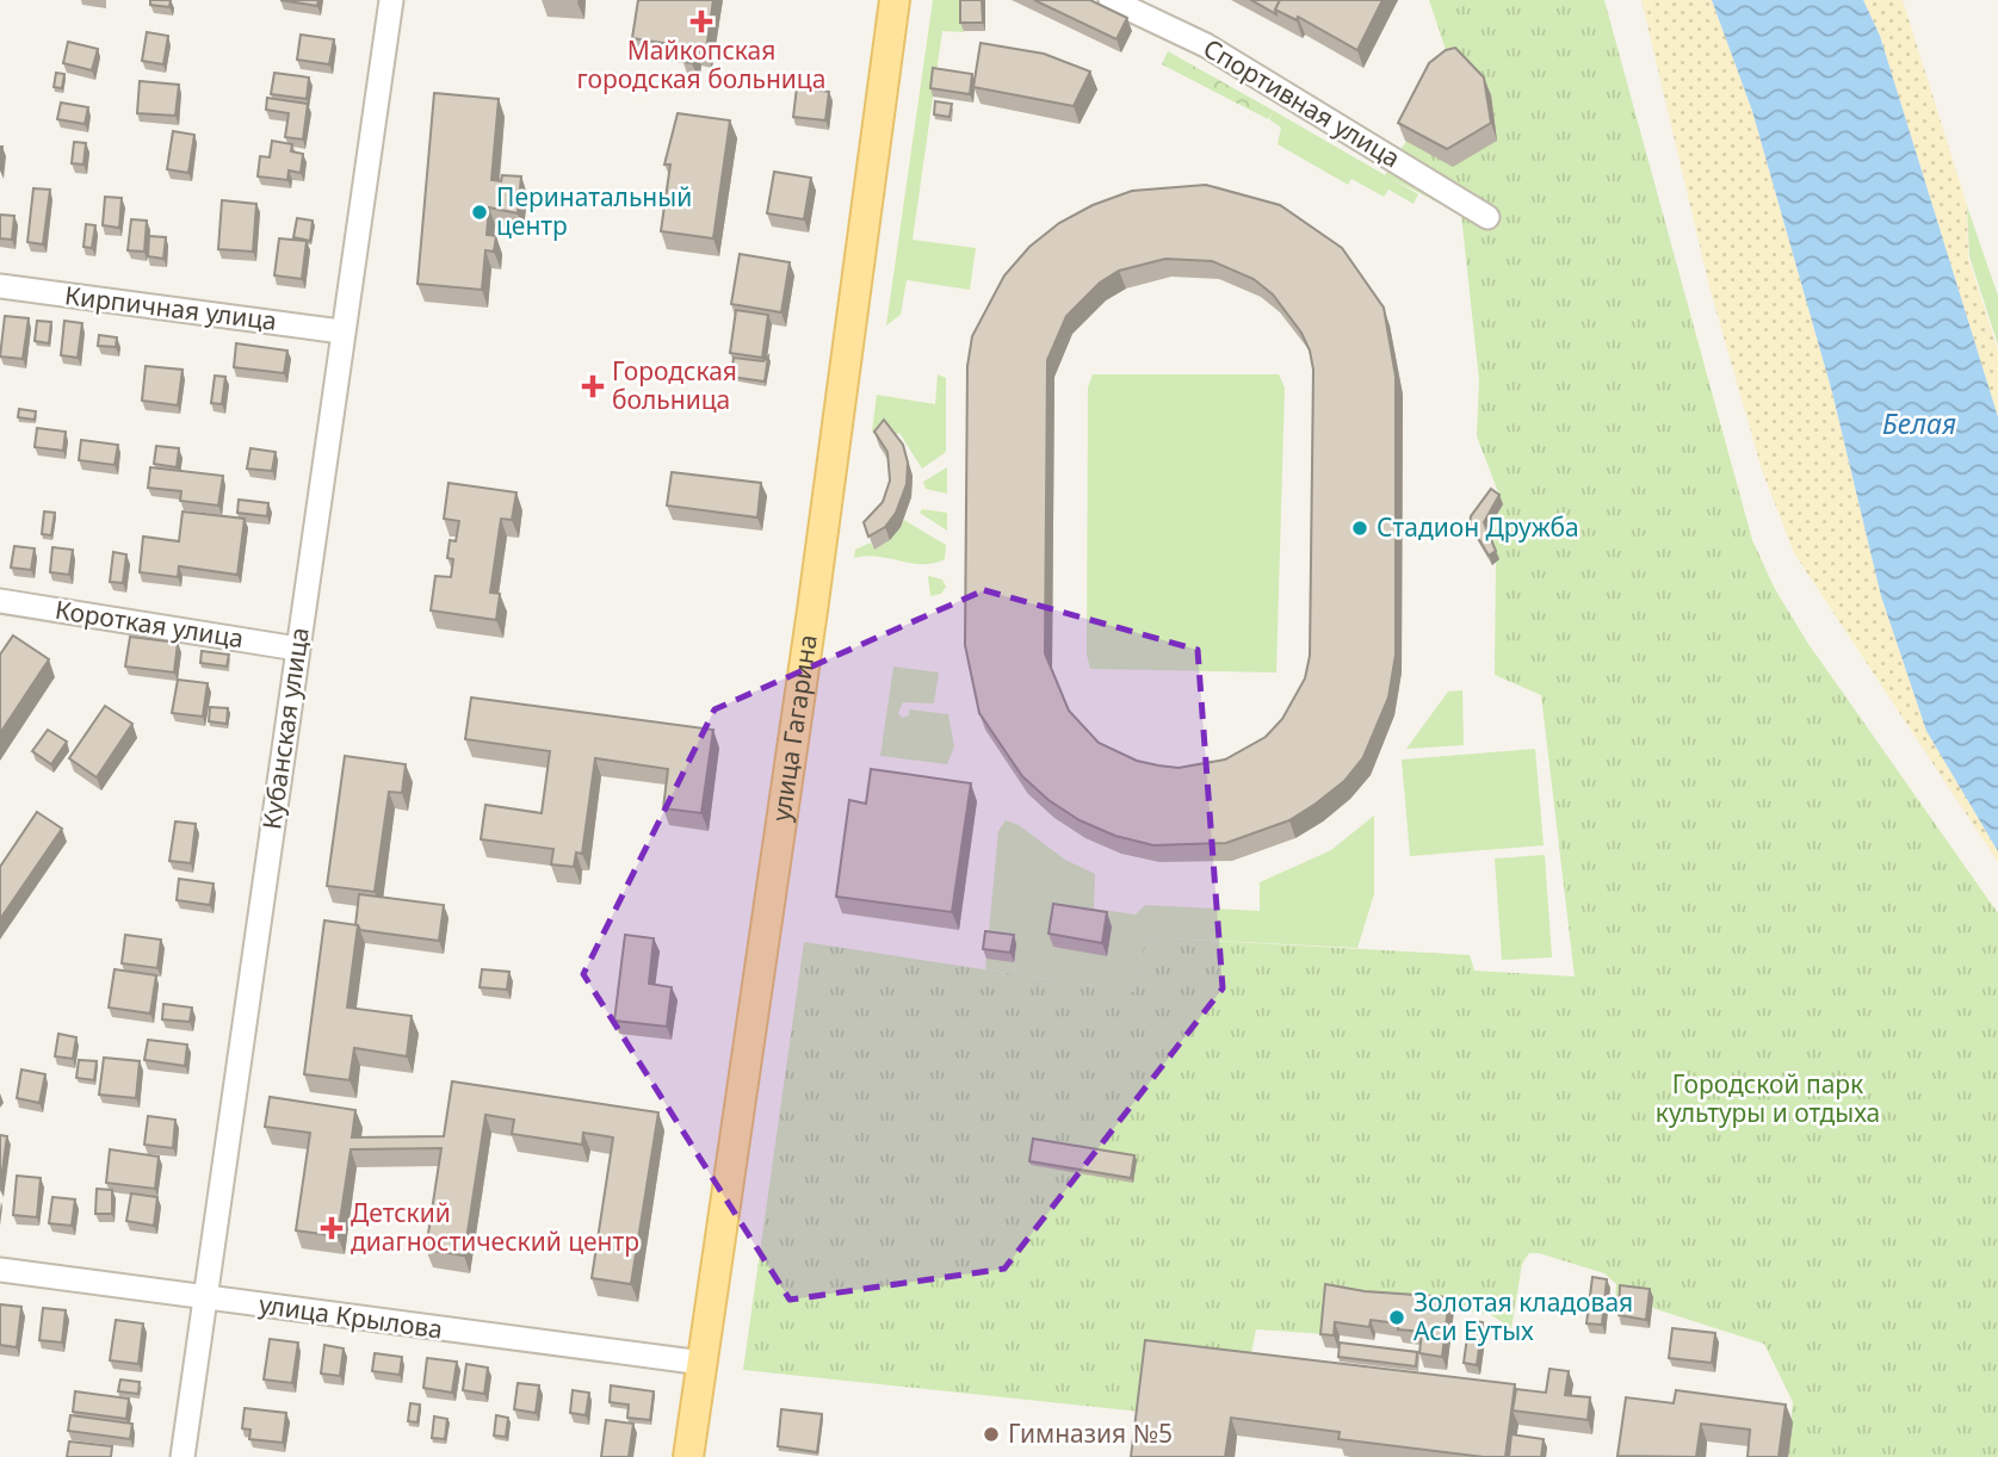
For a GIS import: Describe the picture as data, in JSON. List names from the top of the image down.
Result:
{
  "streets": {
    "main road": ["улица Гагарина"],
    "street": [
      "Спортивная улица",
      "Кирпичная улица",
      "Короткая улица",
      "Кубанская улица",
      "улица Крылова"
    ]
  },
  "crossings": [
    ["Кирпичная улица", "Кубанская улица"],
    ["Короткая улица", "Кубанская улица"],
    ["Кубанская улица", "улица Крылова"],
    ["улица Гагарина", "улица Крылова"]
  ],
  "water": ["Белая"],
  "parks": ["Городской парк культуры и отдыха"],
  "places": {
    "health": ["Майкопская городская больница", "Городская больница", "Детский диагностический центр"],
    "other": [
      "Перинатальный центр",
      "Стадион Дружба",
      "Золотая кладовая Аси Еутых",
      "Гимназия №5"
    ]
  }
}
